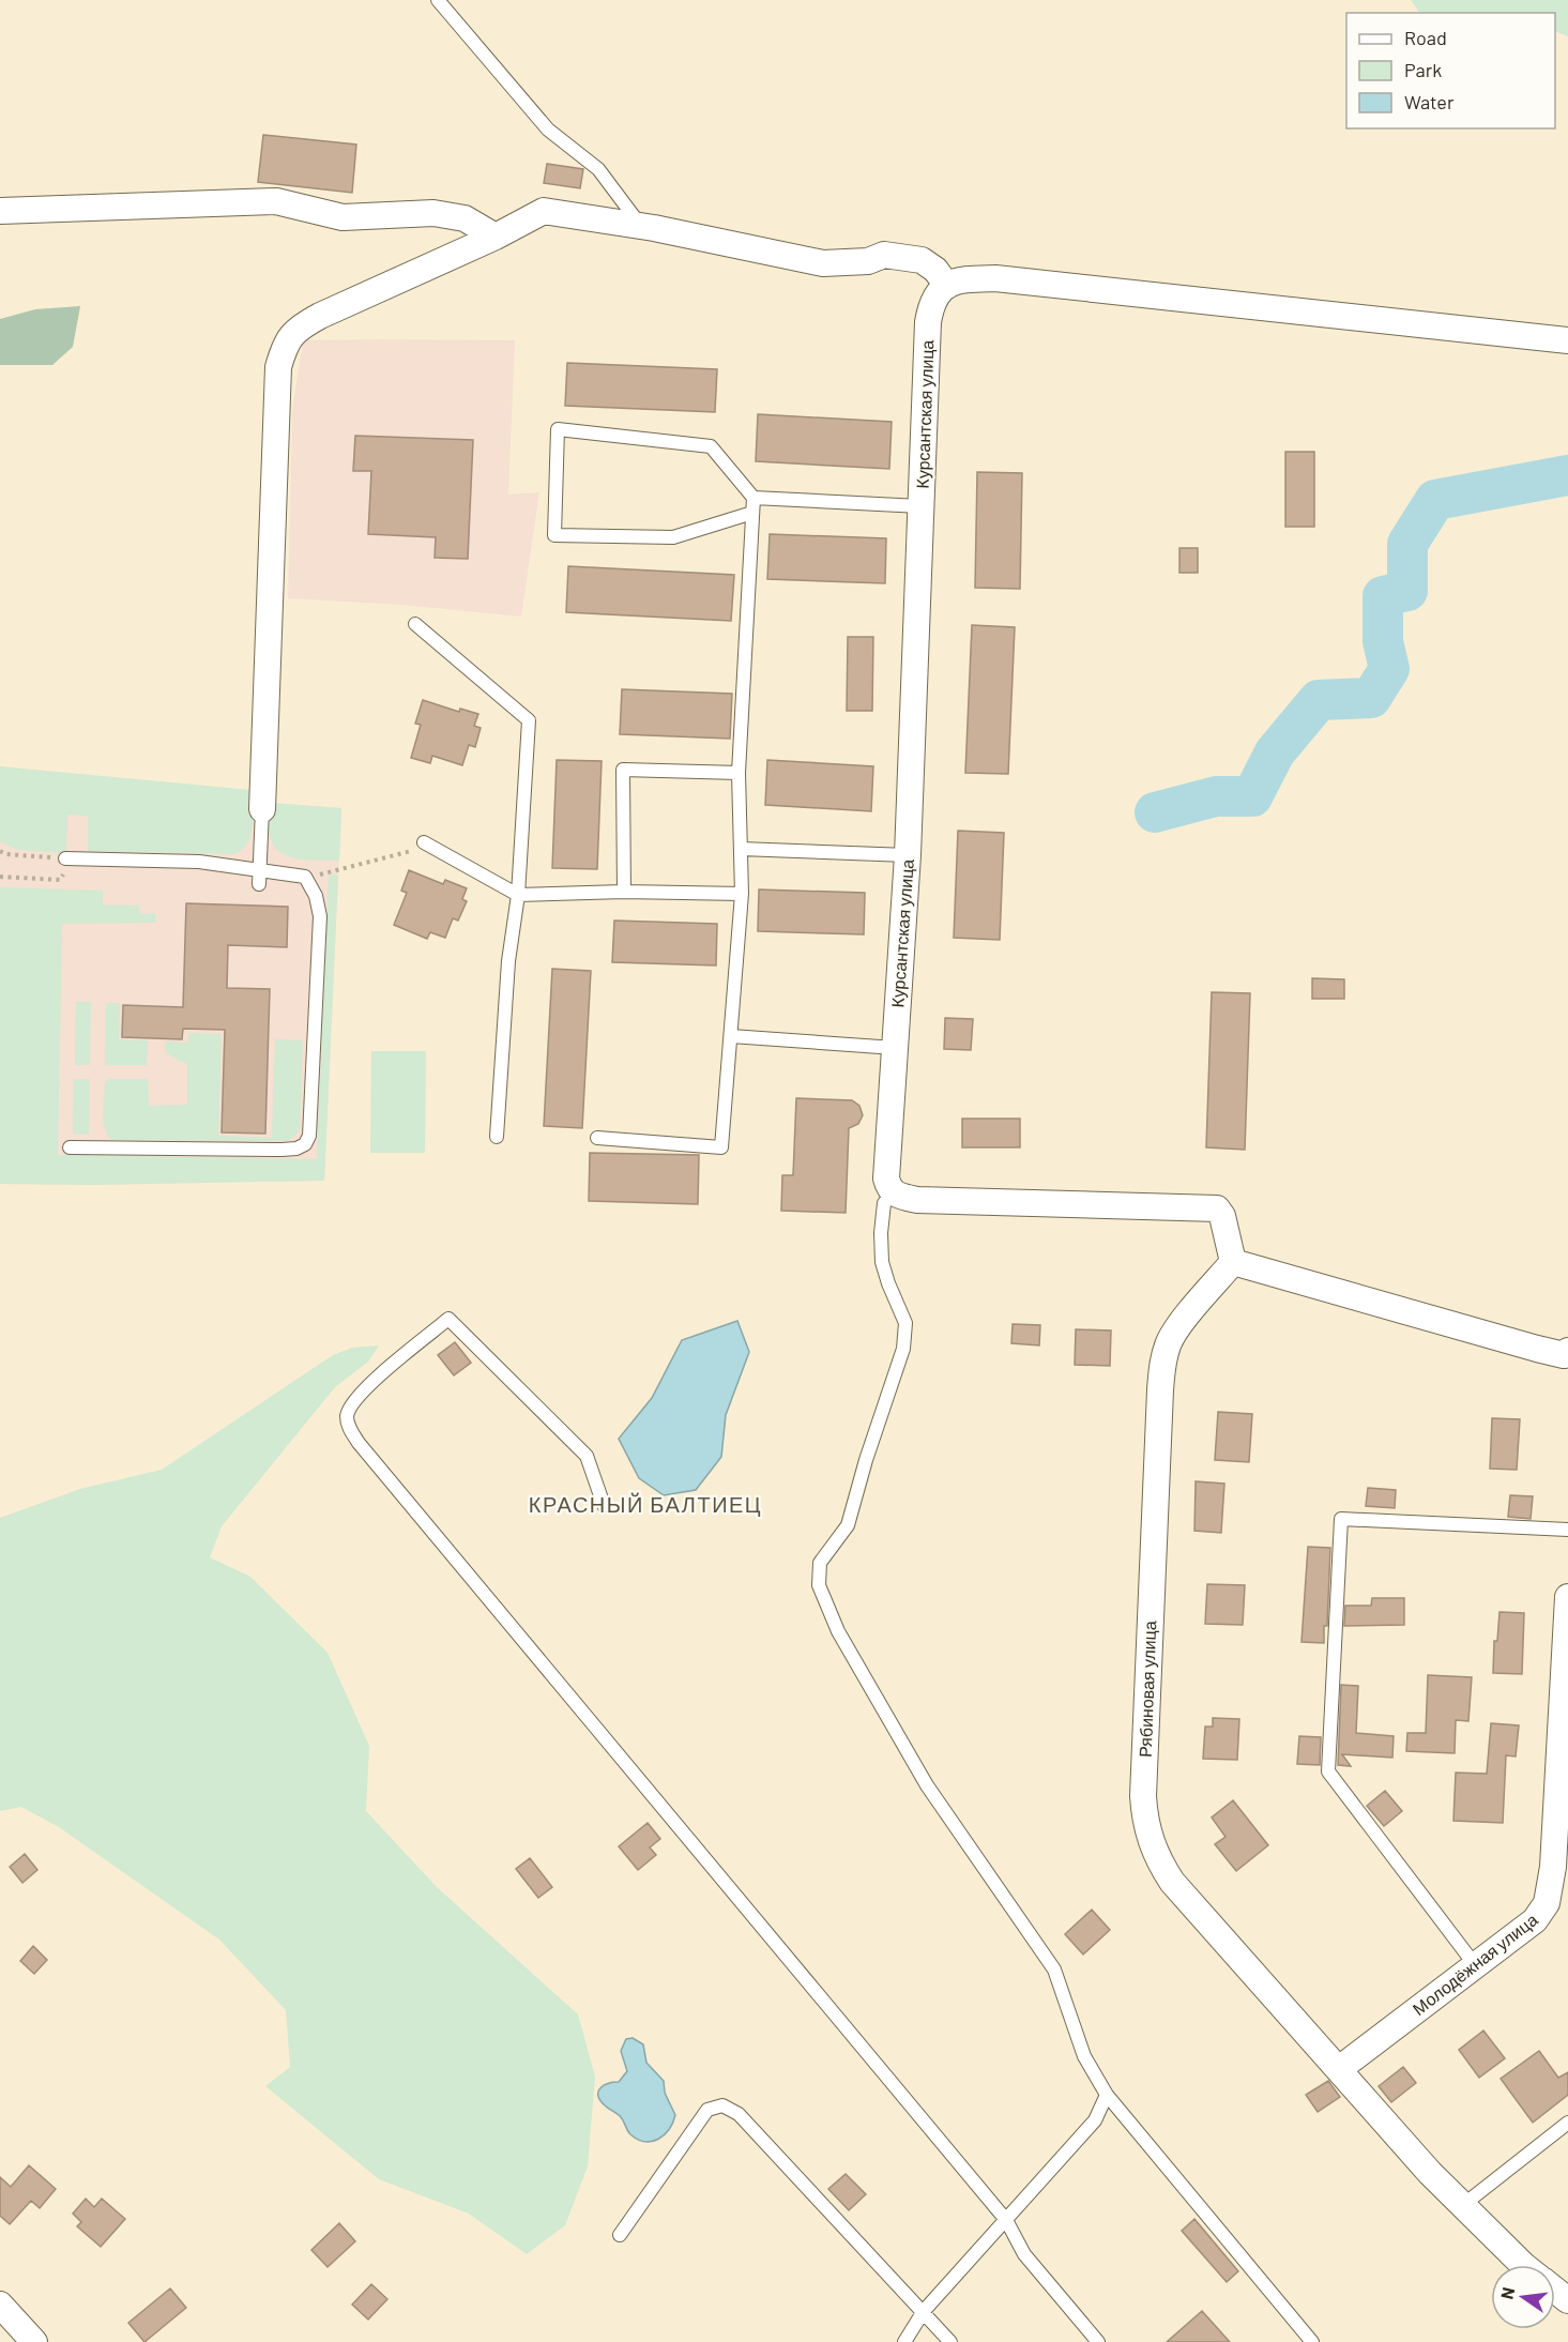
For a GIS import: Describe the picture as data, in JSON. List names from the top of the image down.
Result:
{
  "streets": {
    "street": ["Курсантская улица", "Рябиновая улица", "Молодёжная улица"]
  },
  "crossings": [
    ["Рябиновая улица", "Молодёжная улица"]
  ],
  "districts": ["КРАСНЫЙ БАЛТИЕЦ"],
  "legend": ["Road", "Park", "Water"],
  "north": "left"
}
